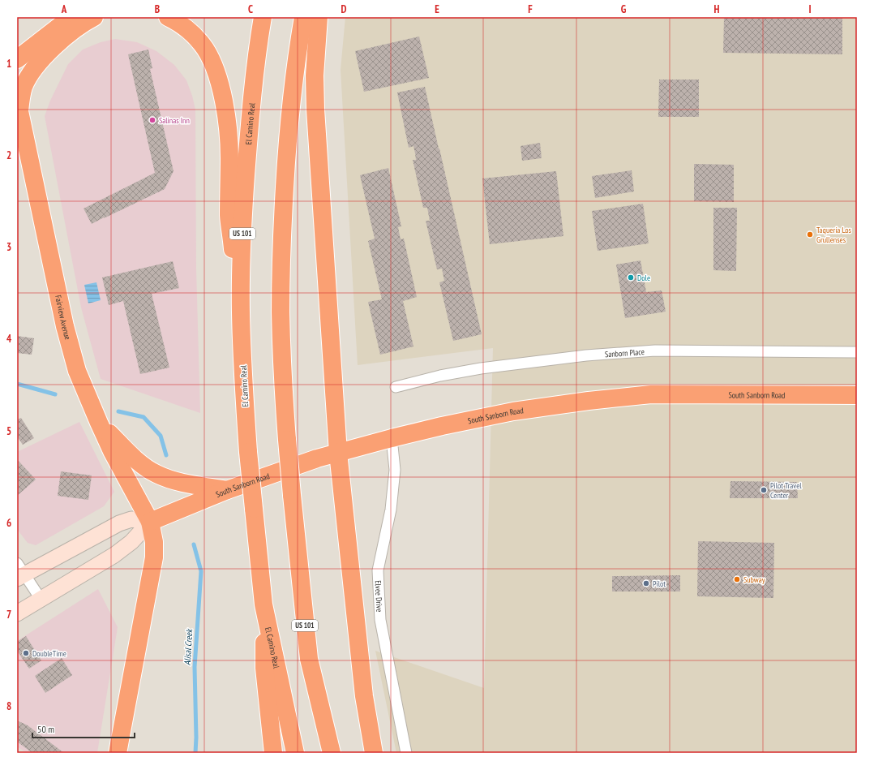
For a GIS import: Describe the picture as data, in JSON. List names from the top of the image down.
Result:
{
  "streets": {
    "highway": [
      "El Camino Real",
      "US 101",
      "Fairview Avenue",
      "South Sanborn Road"
    ],
    "street": ["Sanborn Place", "Elvee Drive"]
  },
  "crossings": [
    ["Fairview Avenue", "South Sanborn Road"],
    ["South Sanborn Road", "Elvee Drive"]
  ],
  "water": ["Alisal Creek"],
  "places": [
    "Salinas Inn",
    "Taquería Los Grullenses",
    "Dole",
    "Pilot Travel Center",
    "Subway",
    "Pilot",
    "DoubleTime"
  ],
  "scale_bar": "50 m",
  "grid": {
    "columns": [
      "A",
      "B",
      "C",
      "D",
      "E",
      "F",
      "G",
      "H",
      "I"
    ],
    "rows": [
      "1",
      "2",
      "3",
      "4",
      "5",
      "6",
      "7",
      "8"
    ]
  }
}
